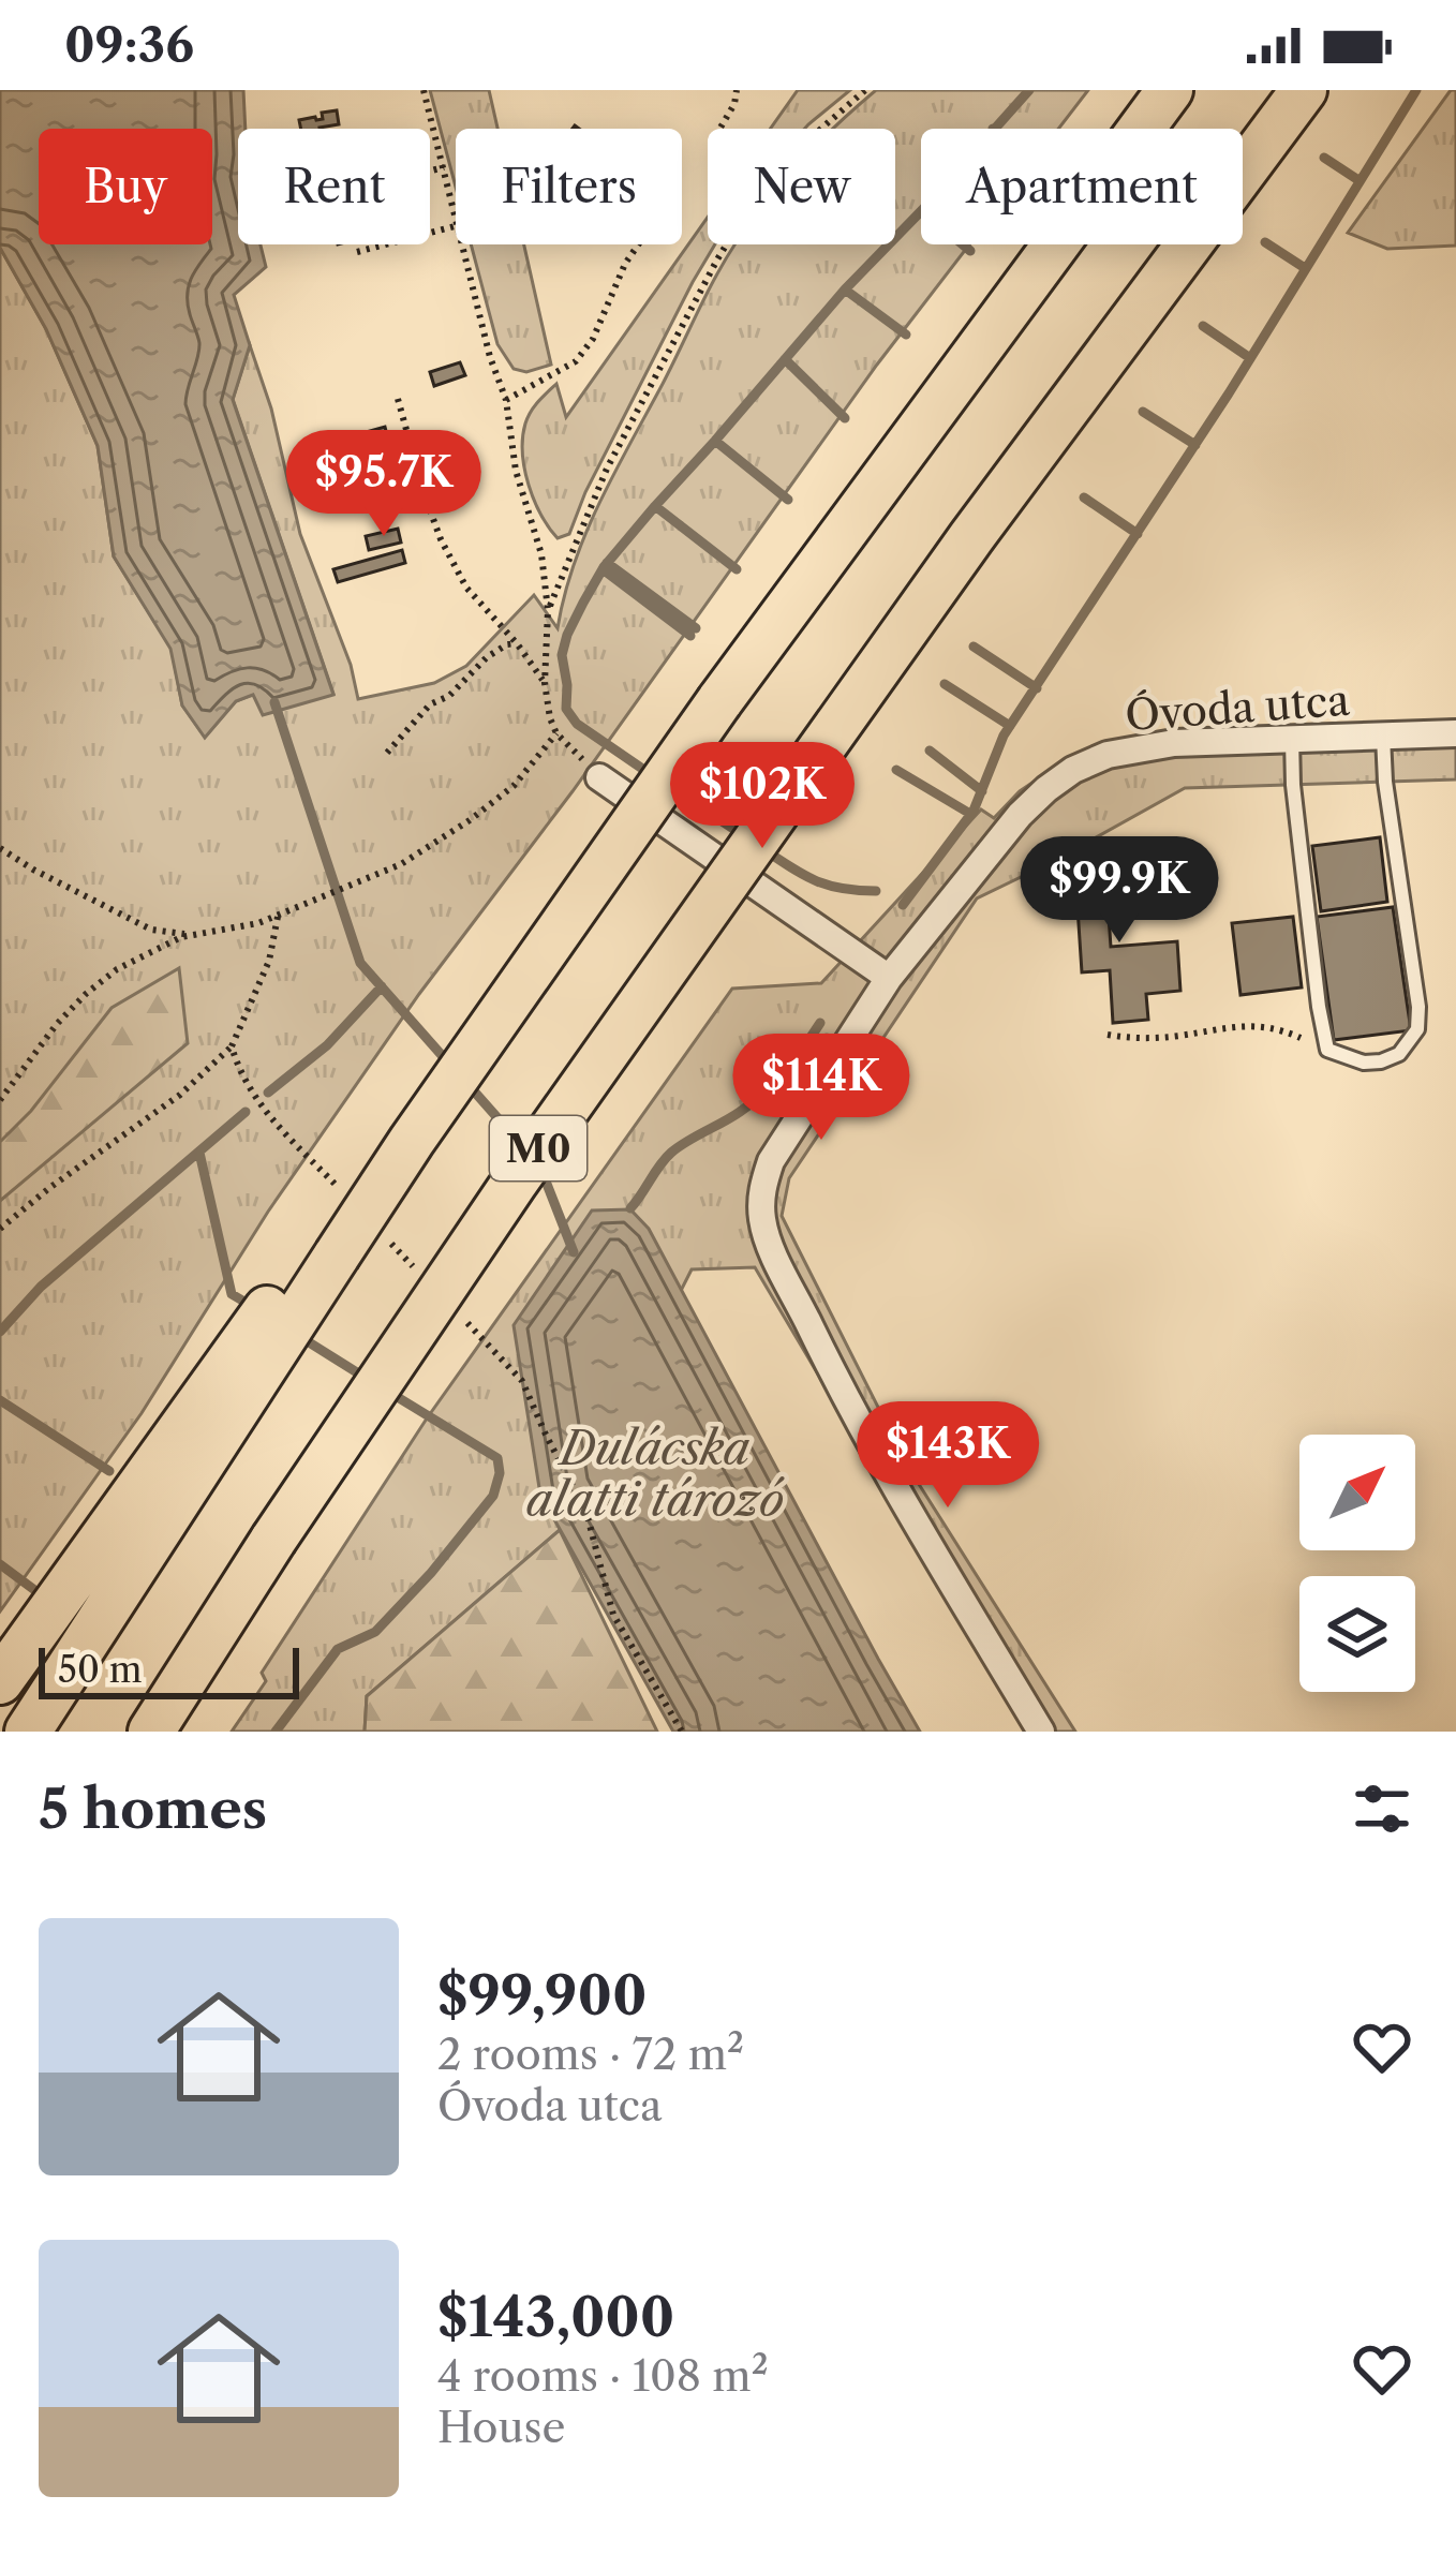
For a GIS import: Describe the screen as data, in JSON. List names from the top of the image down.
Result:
{
  "streets": {
    "highway": ["M0"],
    "street": ["Óvoda utca"]
  },
  "water": ["Dulácska alatti tározó"],
  "scale_bar": "50 m",
  "north": "top right",
  "page": {
    "status": "09:36",
    "chip": [
      "Buy",
      "Rent",
      "Filters",
      "New",
      "Apartment"
    ],
    "price": [
      "$95.7K",
      "$102K",
      "$99.9K",
      "$114K",
      "$143K"
    ],
    "scale": "50 m",
    "heading": "5 homes",
    "list": [
      {
        "name": "$99,900",
        "note": "2 rooms · 72 m² · Óvoda utca"
      },
      {
        "name": "$143,000",
        "note": "4 rooms · 108 m² · House"
      }
    ]
  }
}
